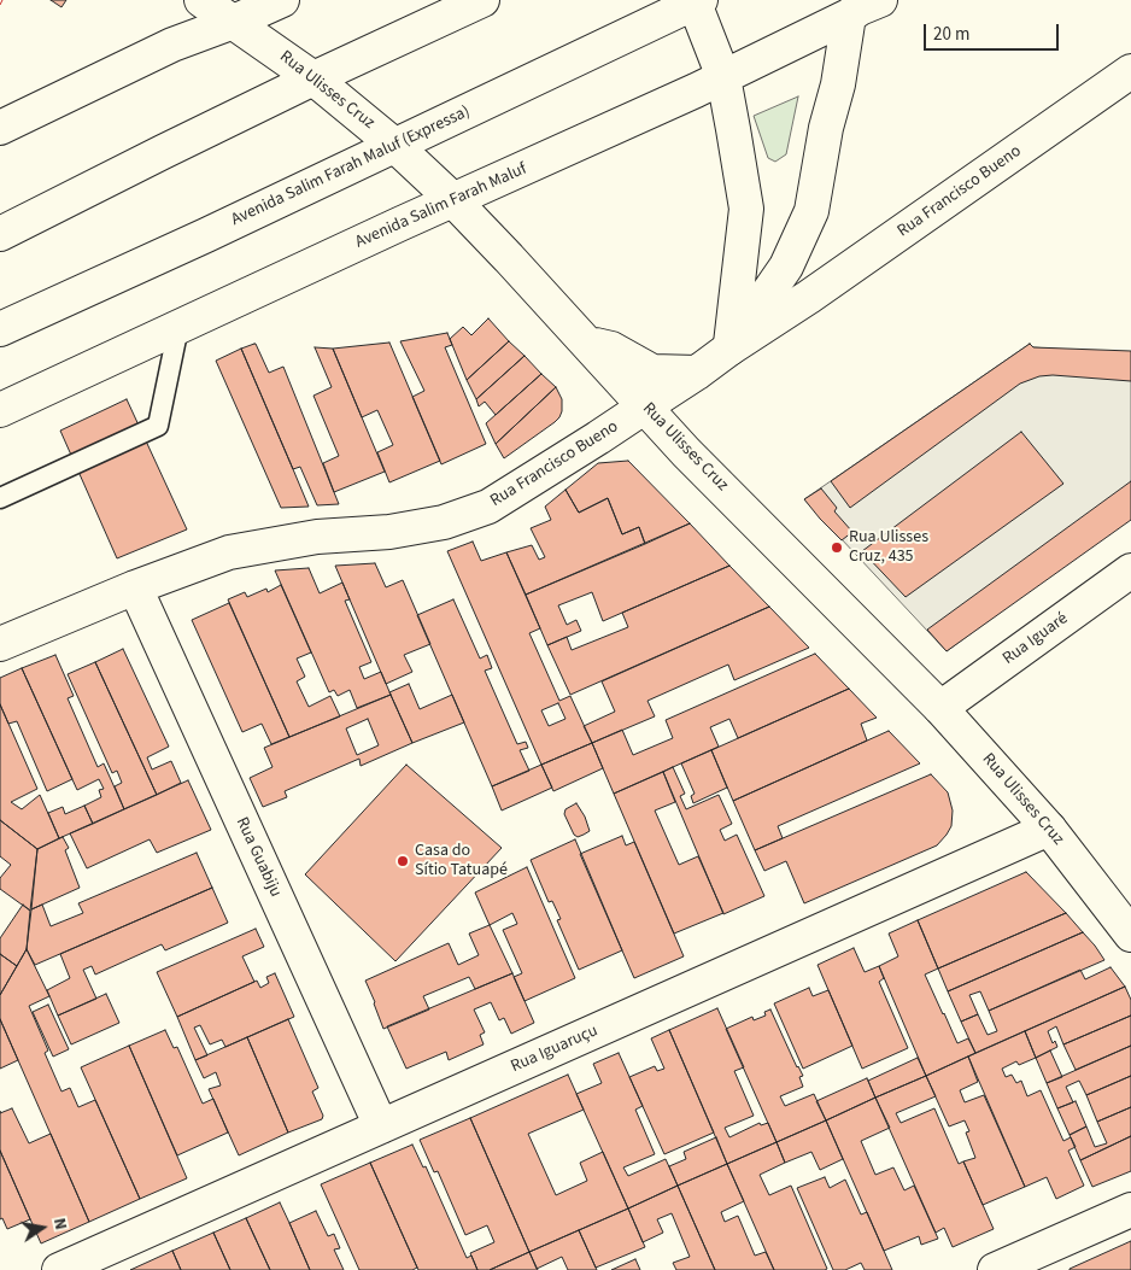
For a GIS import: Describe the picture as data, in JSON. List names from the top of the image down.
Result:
{
  "streets": {
    "main road": [
      "Rua Ulisses Cruz",
      "Avenida Salim Farah Maluf (Expressa)",
      "Rua Francisco Bueno",
      "Avenida Salim Farah Maluf",
      "Rua Iguaré",
      "Rua Guabiju",
      "Rua Iguaruçu"
    ]
  },
  "crossings": [
    ["Rua Ulisses Cruz", "Avenida Salim Farah Maluf (Expressa)"],
    ["Rua Ulisses Cruz", "Rua Francisco Bueno"],
    ["Rua Ulisses Cruz", "Avenida Salim Farah Maluf"],
    ["Rua Ulisses Cruz", "Rua Iguaré"],
    ["Rua Ulisses Cruz", "Rua Iguaruçu"],
    ["Rua Francisco Bueno", "Rua Guabiju"],
    ["Rua Guabiju", "Rua Iguaruçu"]
  ],
  "places": ["Rua Ulisses Cruz, 435", "Casa do Sítio Tatuapé"],
  "scale_bar": "20 m",
  "north": "right"
}
